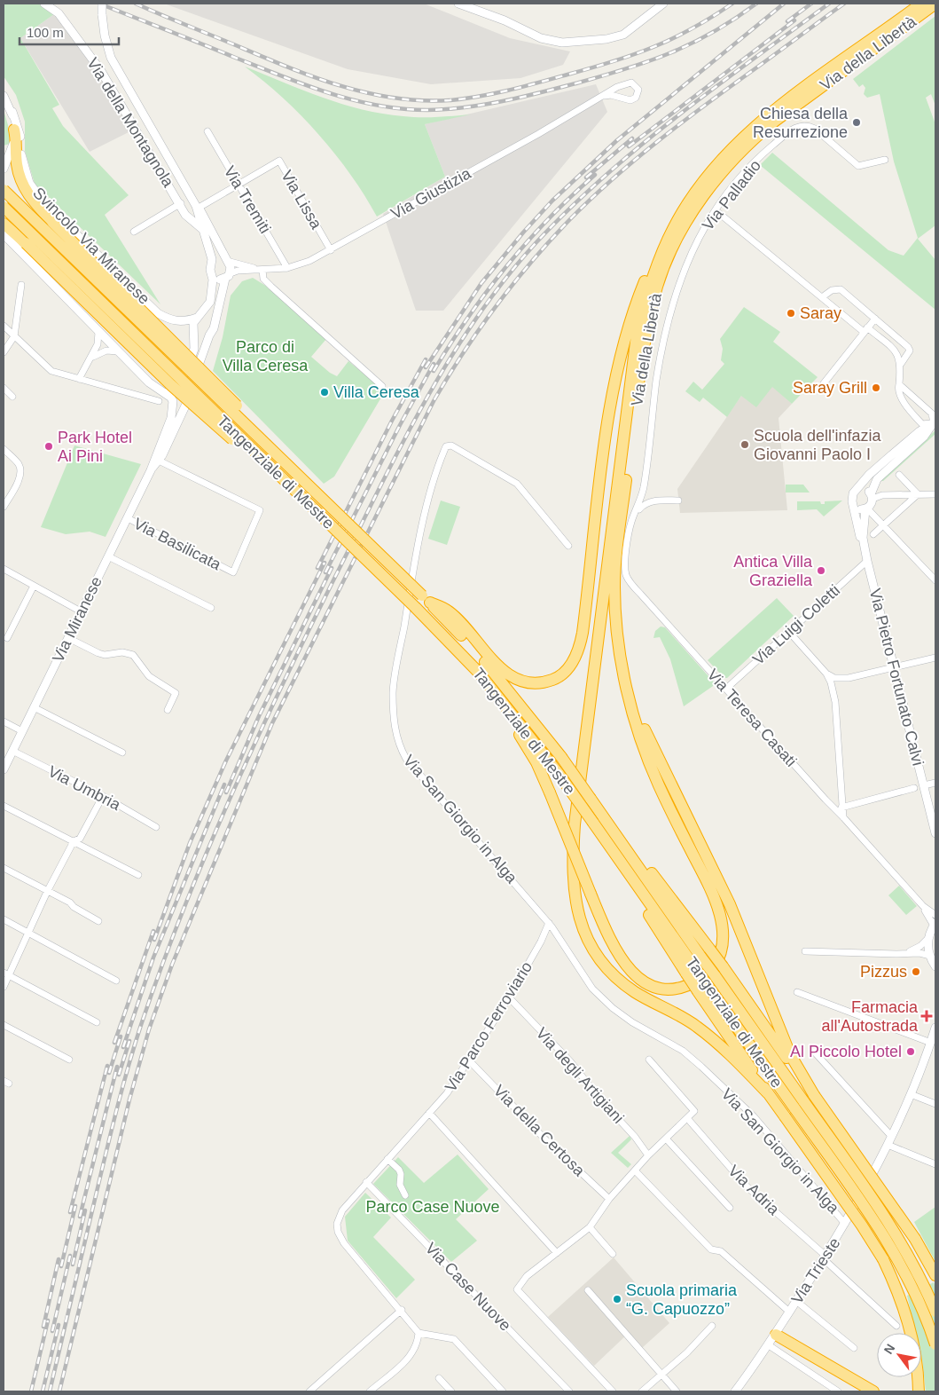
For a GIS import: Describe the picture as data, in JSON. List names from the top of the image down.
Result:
{
  "streets": {
    "highway": ["Via della Libertà", "Tangenziale di Mestre"],
    "street": [
      "Via della Montagnola",
      "Via Giustizia",
      "Via Palladio",
      "Via Tremiti",
      "Via Lissa",
      "Svincolo Via Miranese",
      "Via Basilicata",
      "Via Miranese",
      "Via Luigi Coletti",
      "Via Pietro Fortunato Calvi",
      "Via Teresa Casati",
      "Via Umbria",
      "Via San Giorgio in Alga",
      "Via Parco Ferroviario",
      "Via degli Artigiani",
      "Via della Certosa",
      "Via Adria",
      "Via Trieste",
      "Via Case Nuove"
    ]
  },
  "crossings": [
    ["Via Giustizia", "Via Tremiti"],
    ["Via Giustizia", "Via Lissa"],
    ["Via Giustizia", "Via Miranese"],
    ["Via Palladio", "Via Teresa Casati"],
    ["Via Tremiti", "Via Lissa"],
    ["Svincolo Via Miranese", "Via Miranese"],
    ["Via Basilicata", "Via Miranese"],
    ["Via Miranese", "Via Umbria"],
    ["Via Luigi Coletti", "Via Pietro Fortunato Calvi"],
    ["Via Luigi Coletti", "Via Teresa Casati"],
    ["Via San Giorgio in Alga", "Via Parco Ferroviario"],
    ["Via San Giorgio in Alga", "Via Trieste"],
    ["Via Parco Ferroviario", "Via degli Artigiani"],
    ["Via Parco Ferroviario", "Via della Certosa"],
    ["Via Parco Ferroviario", "Via Case Nuove"],
    ["Via Adria", "Via Trieste"]
  ],
  "parks": ["Parco di Villa Ceresa", "Parco Case Nuove"],
  "places": {
    "other": [
      "Chiesa della Resurrezione",
      "Saray",
      "Saray Grill",
      "Villa Ceresa",
      "Scuola dell'infazia Giovanni Paolo I",
      "Park Hotel Ai Pini",
      "Antica Villa Graziella",
      "Pizzus",
      "Al Piccolo Hotel",
      "Scuola primaria “G. Capuozzo”"
    ],
    "health": ["Farmacia all'Autostrada"]
  },
  "scale_bar": "100 m",
  "north": "top left"
}
